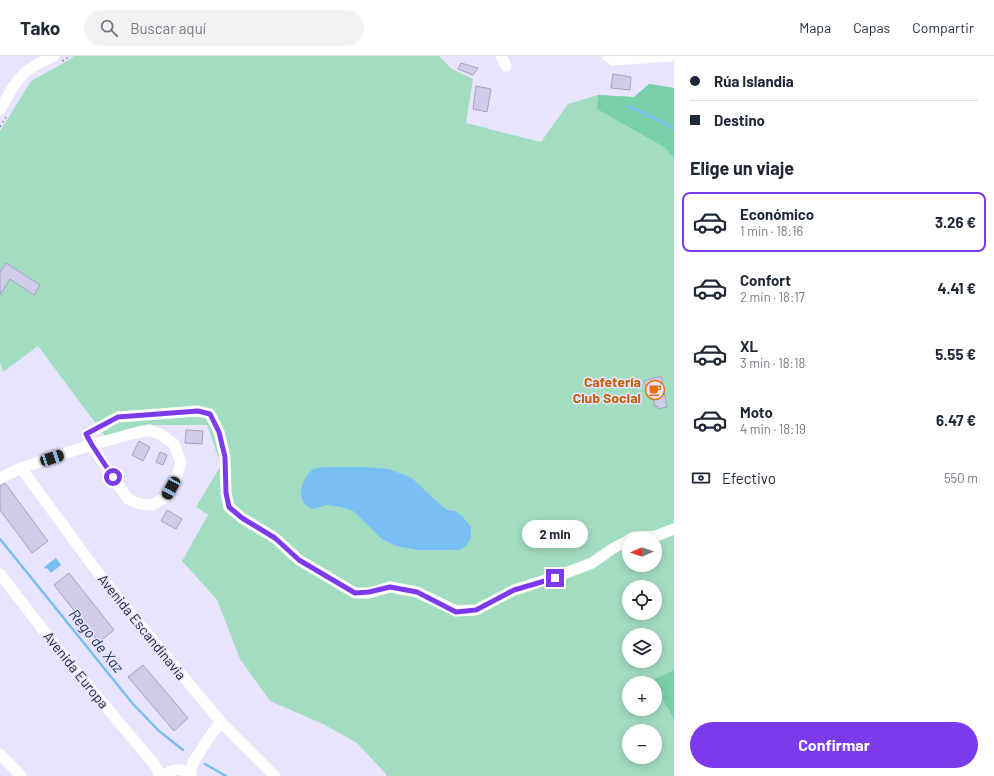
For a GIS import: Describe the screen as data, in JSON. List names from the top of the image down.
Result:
{
  "streets": {
    "street": ["Avenida Escandinavia", "Avenida Europa"]
  },
  "water": ["Rego de Xaz"],
  "places": {
    "cafe": ["Cafetería Club Social"]
  },
  "north": "left",
  "page": {
    "header": "Tako",
    "search": "Buscar aquí",
    "nav": ["Mapa", "Capas", "Compartir"],
    "banner": ["Rúa Islandia", "Destino"],
    "heading": "Elige un viaje",
    "list": [
      {
        "name": "Económico",
        "note": "1 min · 18:16",
        "value": "3.26 €"
      },
      {
        "name": "Confort",
        "note": "2 min · 18:17",
        "value": "4.41 €"
      },
      {
        "name": "XL",
        "note": "3 min · 18:18",
        "value": "5.55 €"
      },
      {
        "name": "Moto",
        "note": "4 min · 18:19",
        "value": "6.47 €"
      }
    ],
    "pay": ["Efectivo", "550 m"],
    "bubble": "2 min",
    "map_buttons": ["+", "−"],
    "buttons": "Confirmar"
  }
}
